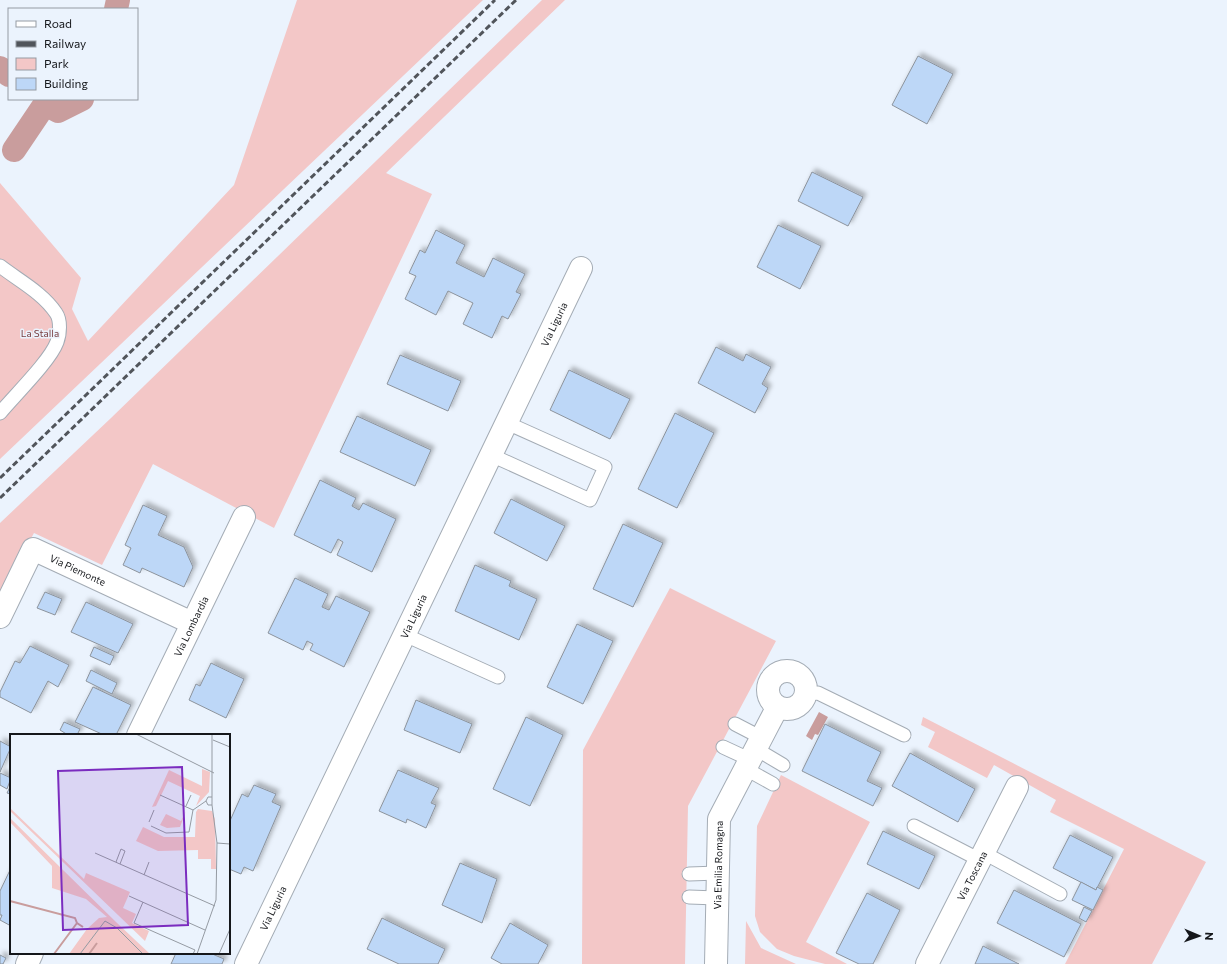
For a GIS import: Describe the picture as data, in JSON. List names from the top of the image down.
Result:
{
  "streets": {
    "street": [
      "Via Liguria",
      "Via Piemonte",
      "Via Lombardia",
      "Via Emilia Romagna",
      "Via Toscana"
    ]
  },
  "crossings": [
    ["Via Piemonte", "Via Lombardia"]
  ],
  "parks": ["La Stalla"],
  "legend": [
    "Road",
    "Railway",
    "Park",
    "Building"
  ],
  "north": "right"
}
